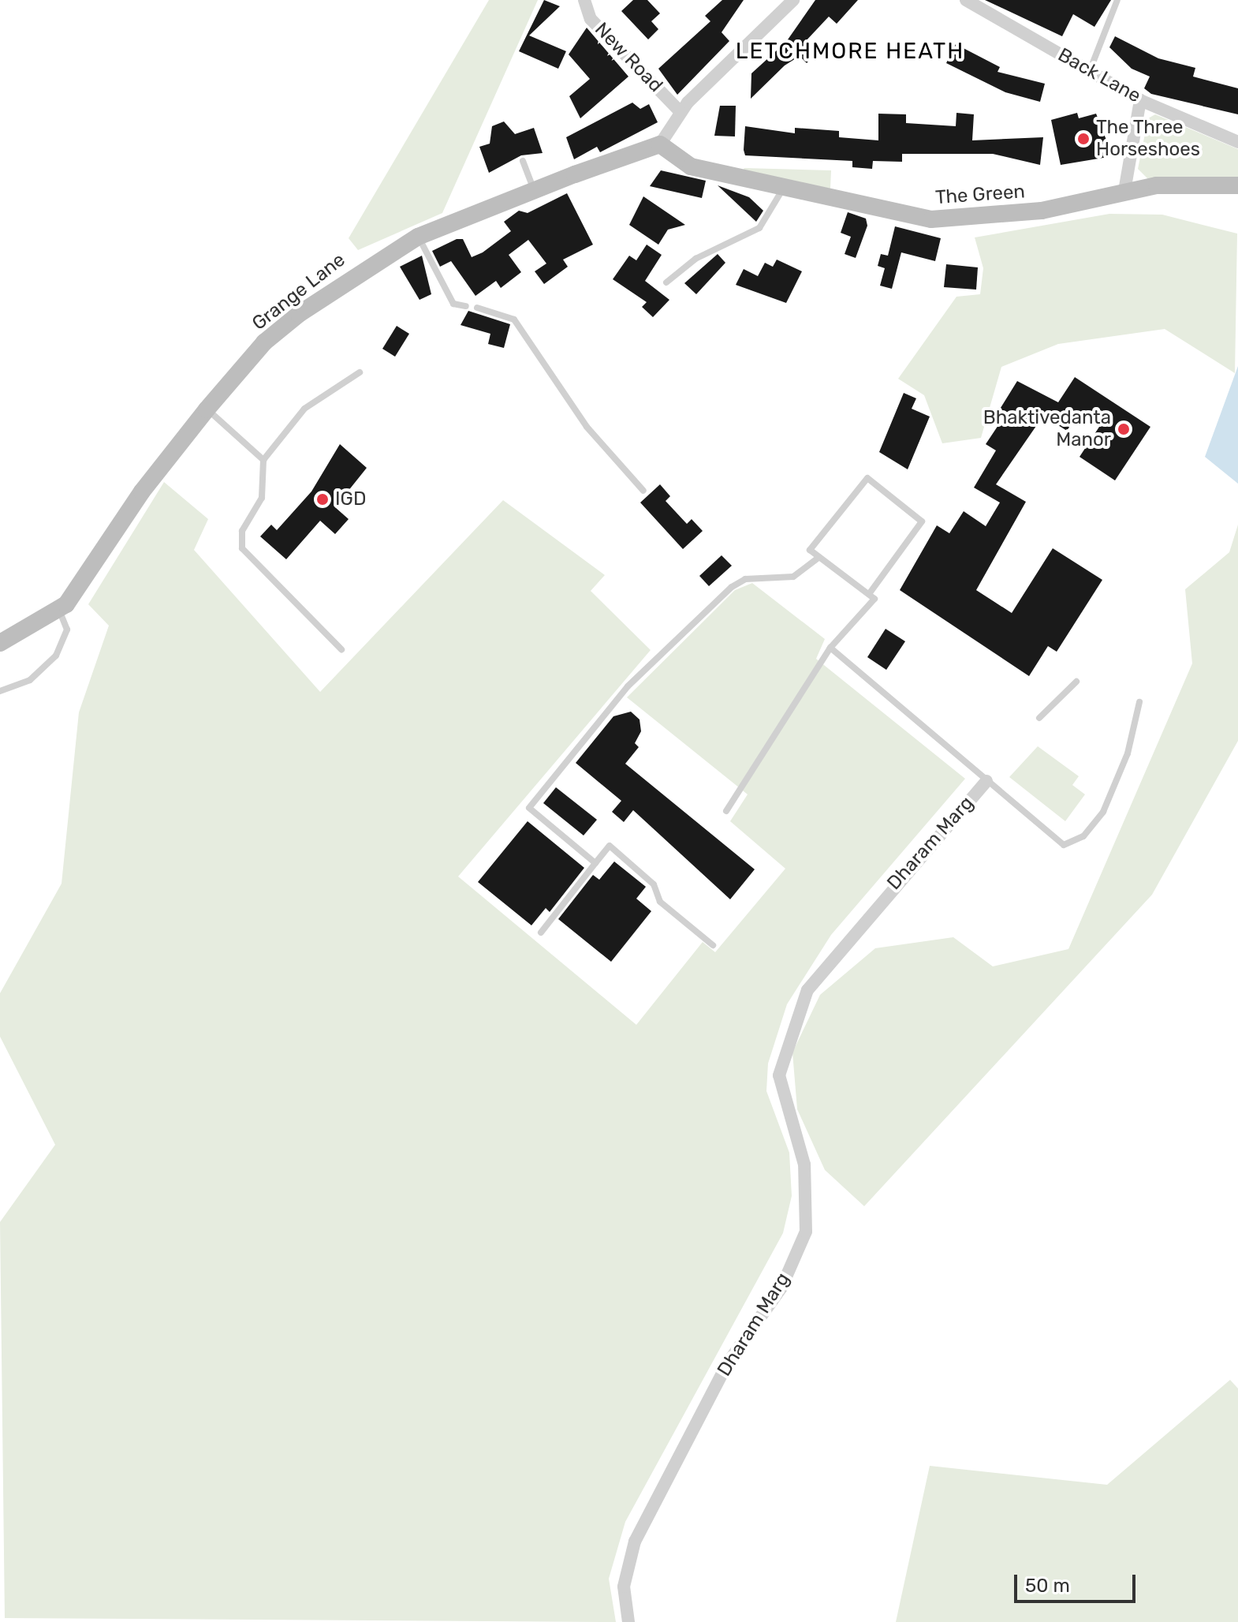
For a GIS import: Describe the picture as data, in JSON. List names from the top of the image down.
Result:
{
  "streets": {
    "street": [
      "New Road",
      "Back Lane",
      "The Green",
      "Grange Lane",
      "Dharam Marg"
    ]
  },
  "crossings": [
    ["The Green", "Grange Lane"]
  ],
  "districts": ["LETCHMORE HEATH"],
  "places": ["The Three Horseshoes", "Bhaktivedanta Manor", "IGD"],
  "scale_bar": "50 m"
}
